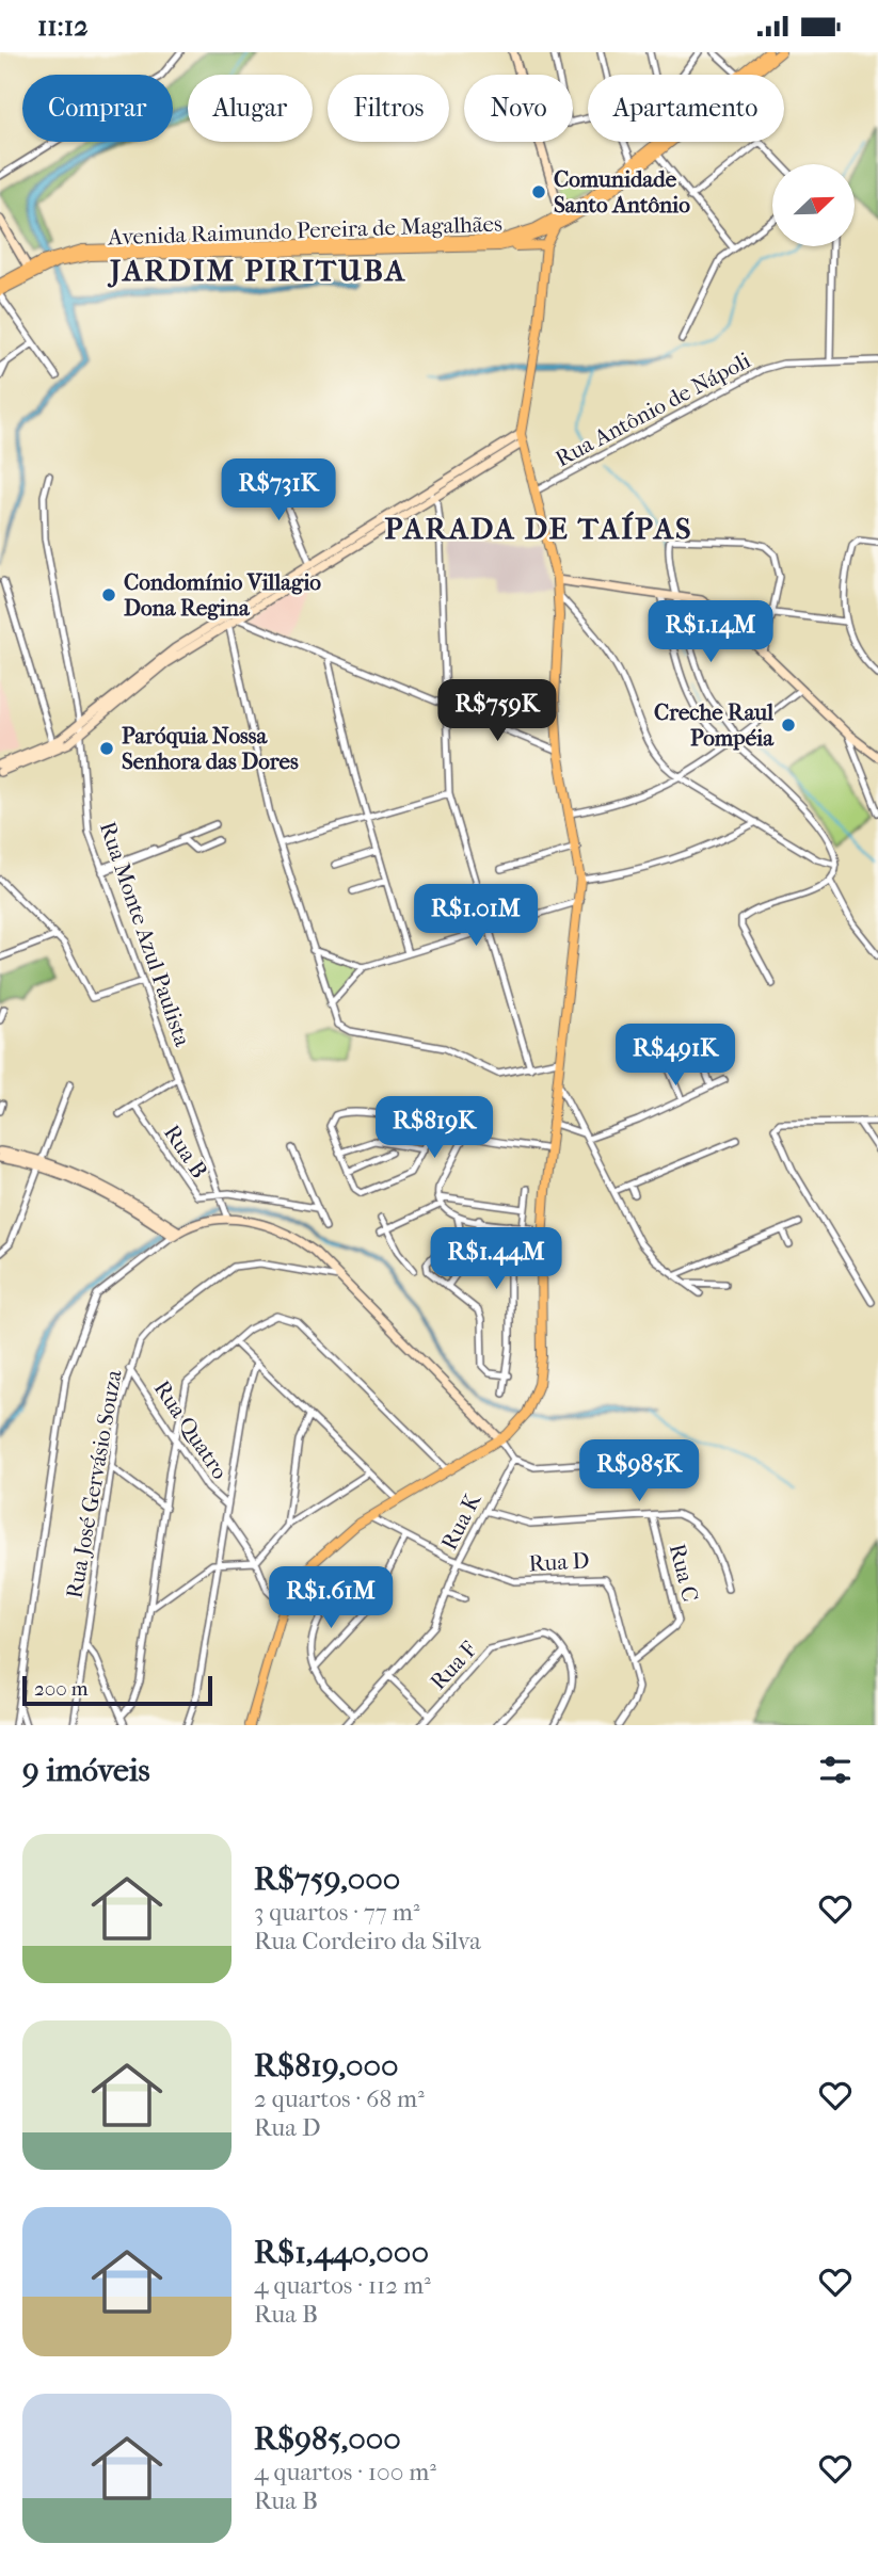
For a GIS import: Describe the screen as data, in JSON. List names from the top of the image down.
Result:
{
  "streets": {
    "main road": ["Avenida Raimundo Pereira de Magalhães"],
    "street": [
      "Rua Antônio de Nápoli",
      "Rua Monte Azul Paulista",
      "Rua B",
      "Rua Quatro",
      "Rua José Gervásio Souza",
      "Rua K",
      "Rua D",
      "Rua C",
      "Rua F"
    ]
  },
  "crossings": [
    ["Rua Monte Azul Paulista", "Rua B"],
    ["Rua Quatro", "Rua José Gervásio Souza"],
    ["Rua K", "Rua D"],
    ["Rua D", "Rua C"]
  ],
  "districts": ["JARDIM PIRITUBA", "PARADA DE TAÍPAS"],
  "places": [
    "Comunidade Santo Antônio",
    "Condomínio Villagio Dona Regina",
    "Creche Raul Pompéia",
    "Paróquia Nossa Senhora das Dores"
  ],
  "scale_bar": "200 m",
  "north": "top right",
  "page": {
    "status": "11:12",
    "chip": [
      "Comprar",
      "Alugar",
      "Filtros",
      "Novo",
      "Apartamento"
    ],
    "price": [
      "R$731K",
      "R$1.14M",
      "R$759K",
      "R$1.01M",
      "R$491K",
      "R$819K",
      "R$1.44M",
      "R$985K",
      "R$1.61M"
    ],
    "scale": "200 m",
    "heading": "9 imóveis",
    "list": [
      {
        "name": "R$759,000",
        "note": "3 quartos · 77 m² · Rua Cordeiro da Silva"
      },
      {
        "name": "R$819,000",
        "note": "2 quartos · 68 m² · Rua D"
      },
      {
        "name": "R$1,440,000",
        "note": "4 quartos · 112 m² · Rua B"
      },
      {
        "name": "R$985,000",
        "note": "4 quartos · 100 m² · Rua B"
      }
    ]
  }
}
